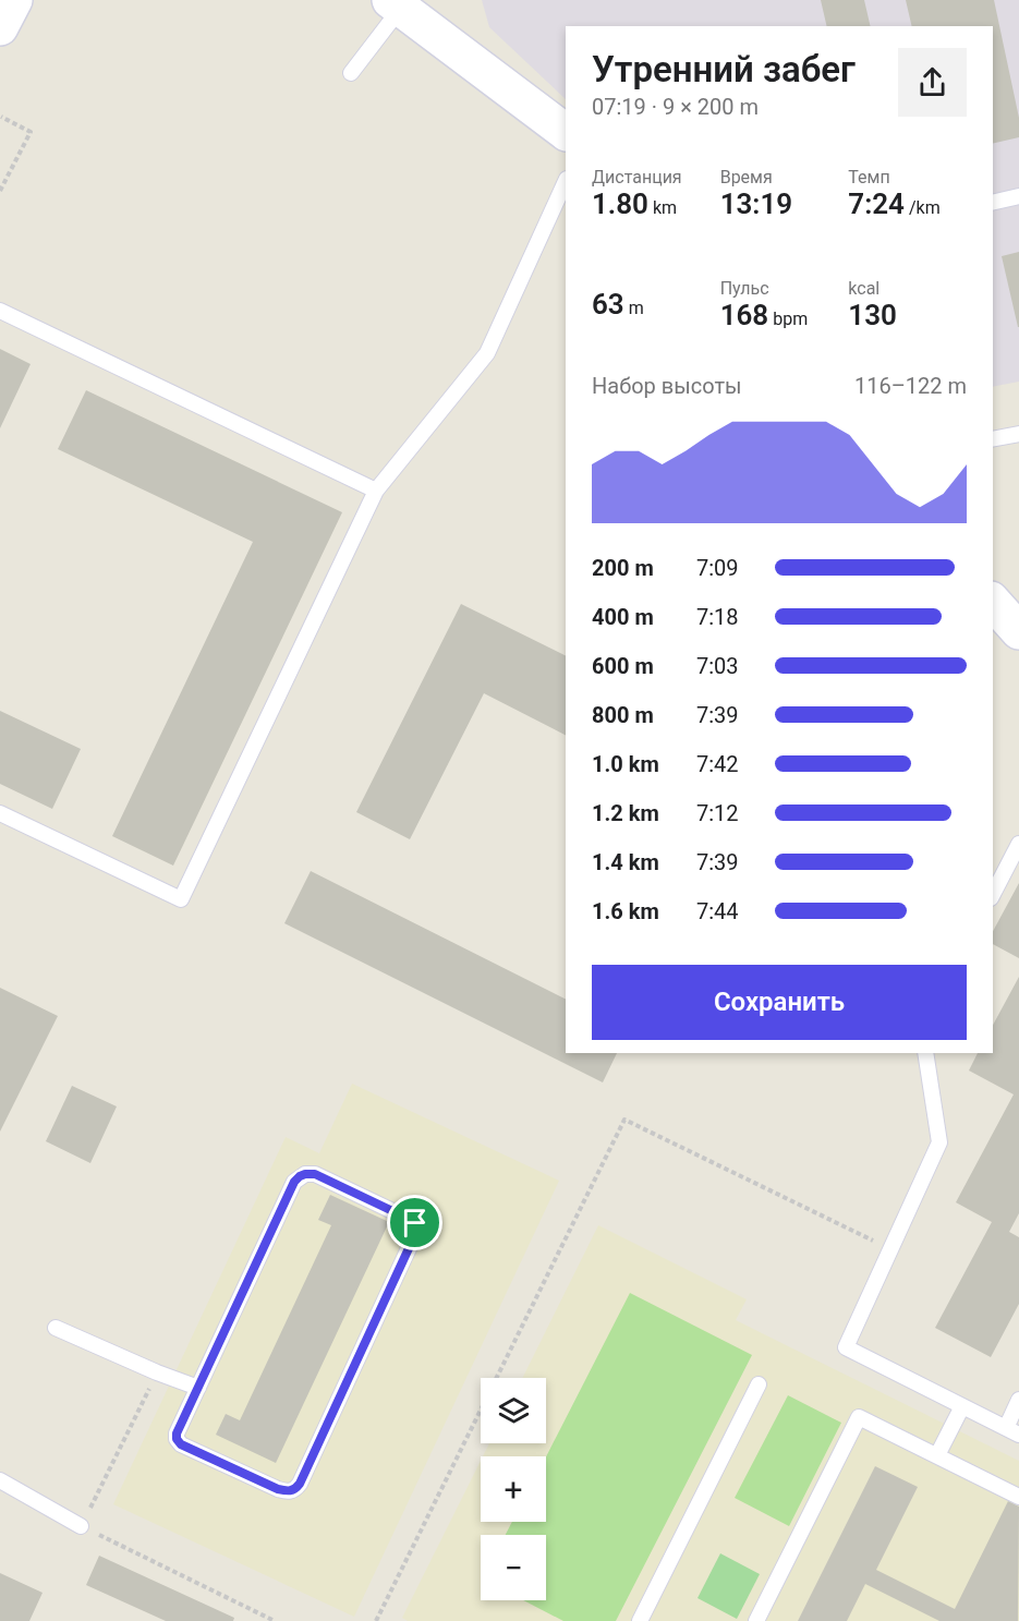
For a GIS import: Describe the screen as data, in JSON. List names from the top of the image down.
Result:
{
  "page": {
    "heading": ["Утренний забег", "07:19 · 9 × 200 m"],
    "stats": [
      ["Дистанция", "1.80 km"],
      ["Время", "13:19"],
      ["Темп", "7:24 /km"],
      ["63 m"],
      ["Пульс", "168 bpm"],
      ["kcal", "130"]
    ],
    "chart": ["Набор высоты", "116–122 m"],
    "list": [
      {
        "name": "200 m",
        "note": "7:09"
      },
      {
        "name": "400 m",
        "note": "7:18"
      },
      {
        "name": "600 m",
        "note": "7:03"
      },
      {
        "name": "800 m",
        "note": "7:39"
      },
      {
        "name": "1.0 km",
        "note": "7:42"
      },
      {
        "name": "1.2 km",
        "note": "7:12"
      },
      {
        "name": "1.4 km",
        "note": "7:39"
      },
      {
        "name": "1.6 km",
        "note": "7:44"
      }
    ],
    "buttons": "Сохранить",
    "map_buttons": ["+", "−"]
  }
}
